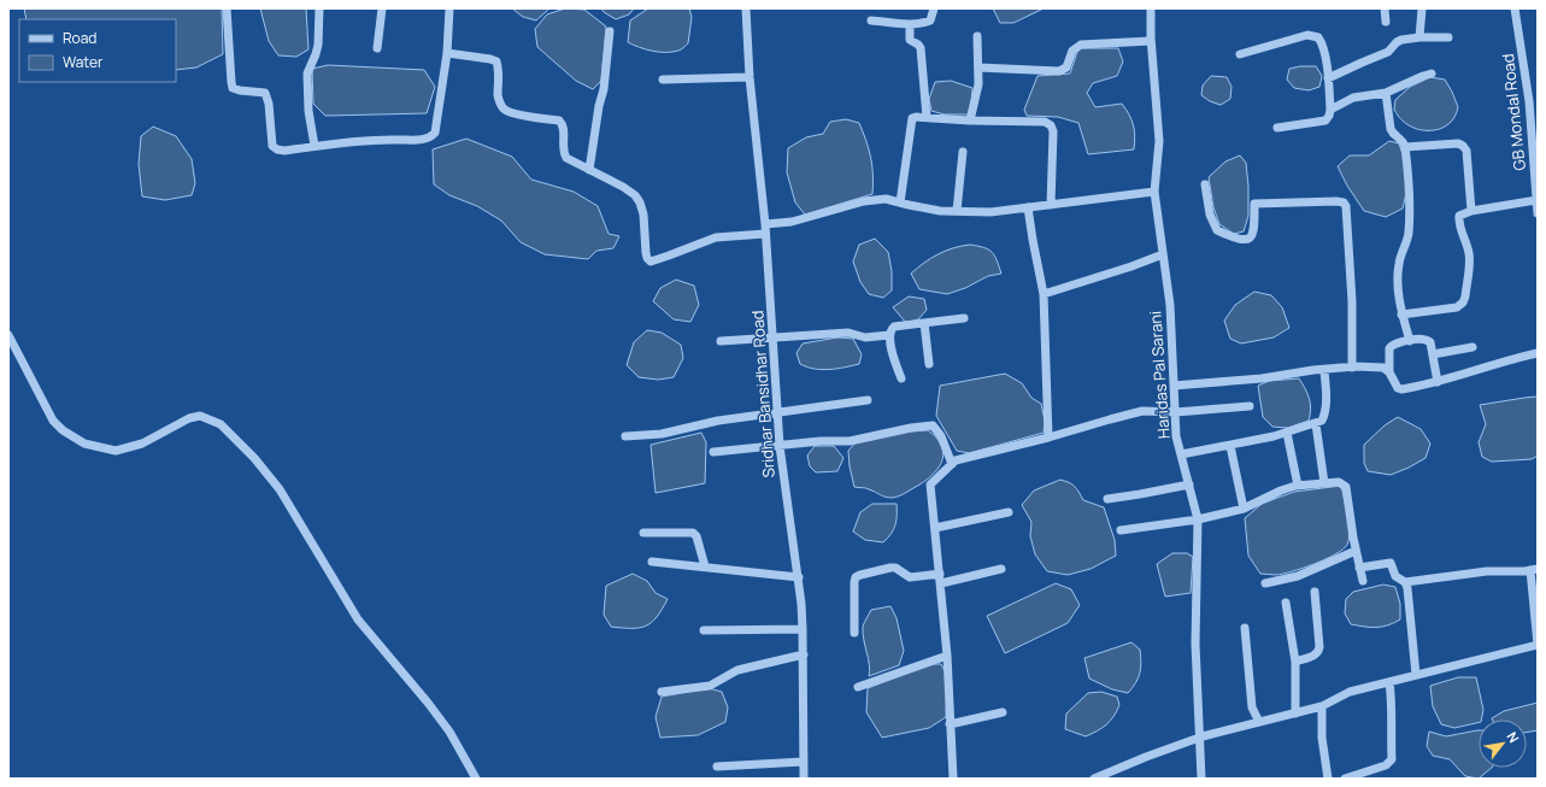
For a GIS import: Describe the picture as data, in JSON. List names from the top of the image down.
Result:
{
  "streets": {
    "street": ["GB Mondal Road", "Haridas Pal Sarani", "Sridhar Bansidhar Road"]
  },
  "legend": ["Road", "Water"],
  "north": "top right"
}
